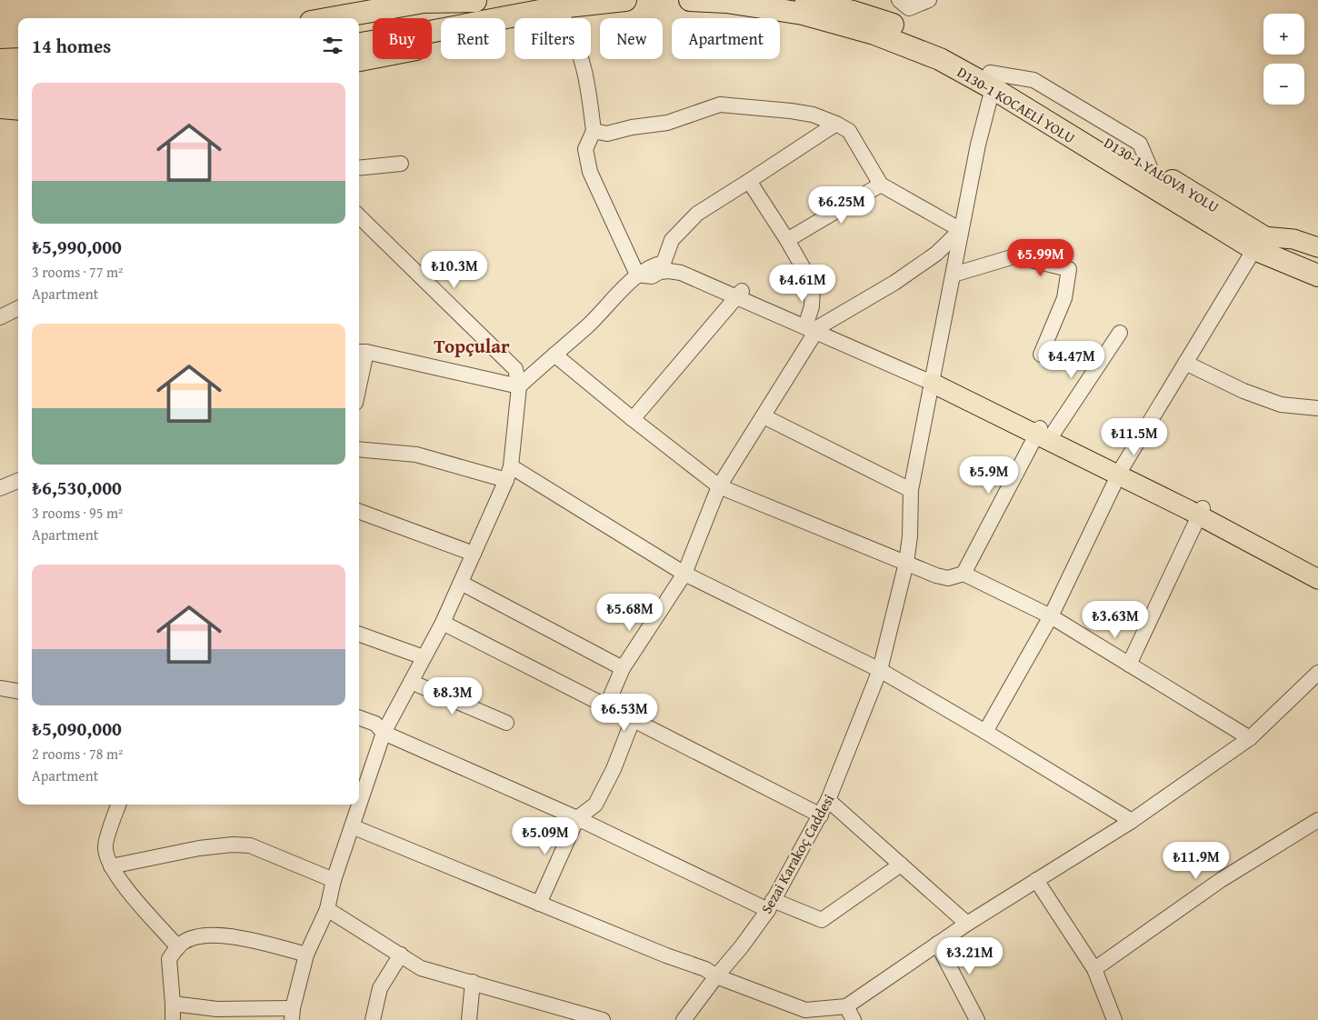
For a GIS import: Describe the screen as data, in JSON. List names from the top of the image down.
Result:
{
  "streets": {
    "highway": ["D130-1 KOCAELİ YOLU", "D130-1 YALOVA YOLU"],
    "street": ["Sezai Karakoç Caddesi"]
  },
  "crossings": [
    ["D130-1 KOCAELİ YOLU", "D130-1 YALOVA YOLU"],
    ["D130-1 KOCAELİ YOLU", "Sezai Karakoç Caddesi"],
    ["D130-1 YALOVA YOLU", "Sezai Karakoç Caddesi"]
  ],
  "districts": ["Topçular"],
  "page": {
    "map_buttons": ["+", "−"],
    "chip": [
      "Buy",
      "Rent",
      "Filters",
      "New",
      "Apartment"
    ],
    "heading": "14 homes",
    "list": [
      {
        "name": "₺5,990,000",
        "note": "3 rooms · 77 m² · Apartment"
      },
      {
        "name": "₺6,530,000",
        "note": "3 rooms · 95 m² · Apartment"
      },
      {
        "name": "₺5,090,000",
        "note": "2 rooms · 78 m² · Apartment"
      }
    ],
    "price": [
      "₺6.25M",
      "₺5.99M",
      "₺10.3M",
      "₺4.61M",
      "₺4.47M",
      "₺11.5M",
      "₺5.9M",
      "₺5.68M",
      "₺3.63M",
      "₺8.3M",
      "₺6.53M",
      "₺5.09M",
      "₺11.9M",
      "₺3.21M"
    ]
  }
}
